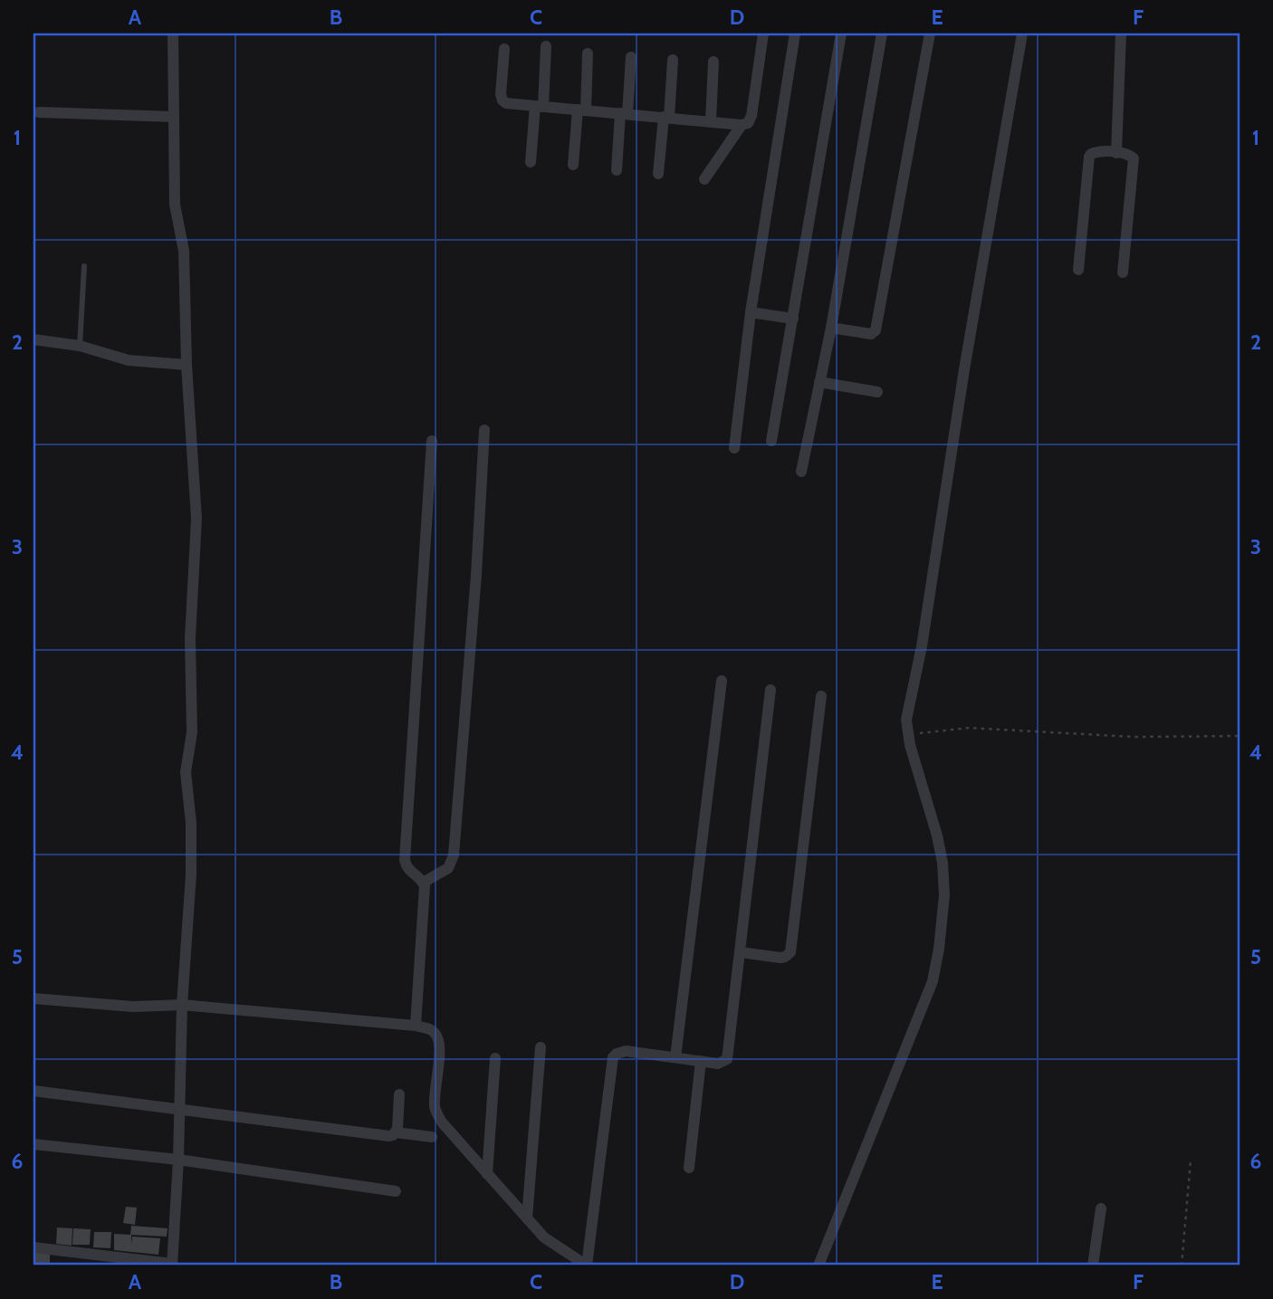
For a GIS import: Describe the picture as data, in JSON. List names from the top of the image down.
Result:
{
  "grid": {
    "columns": [
      "A",
      "B",
      "C",
      "D",
      "E",
      "F"
    ],
    "rows": [
      "1",
      "2",
      "3",
      "4",
      "5",
      "6"
    ]
  }
}
